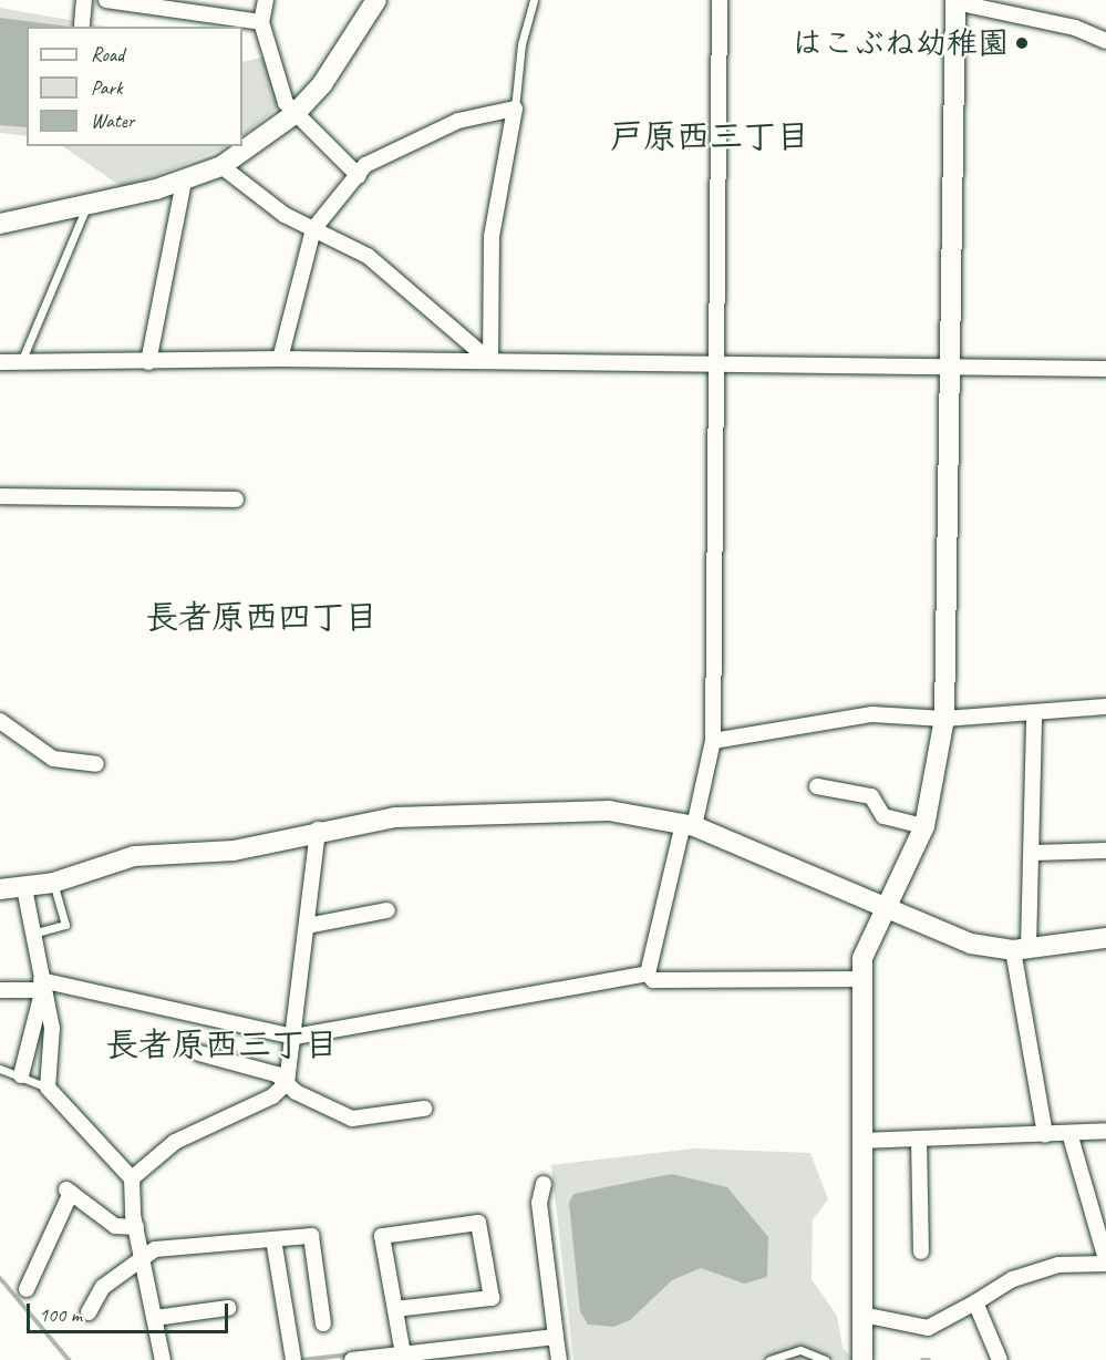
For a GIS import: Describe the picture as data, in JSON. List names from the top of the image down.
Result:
{
  "districts": ["戸原西三丁目", "長者原西四丁目", "長者原西三丁目"],
  "places": ["はこぶね幼稚園"],
  "legend": ["Road", "Park", "Water"],
  "scale_bar": "100 m"
}
